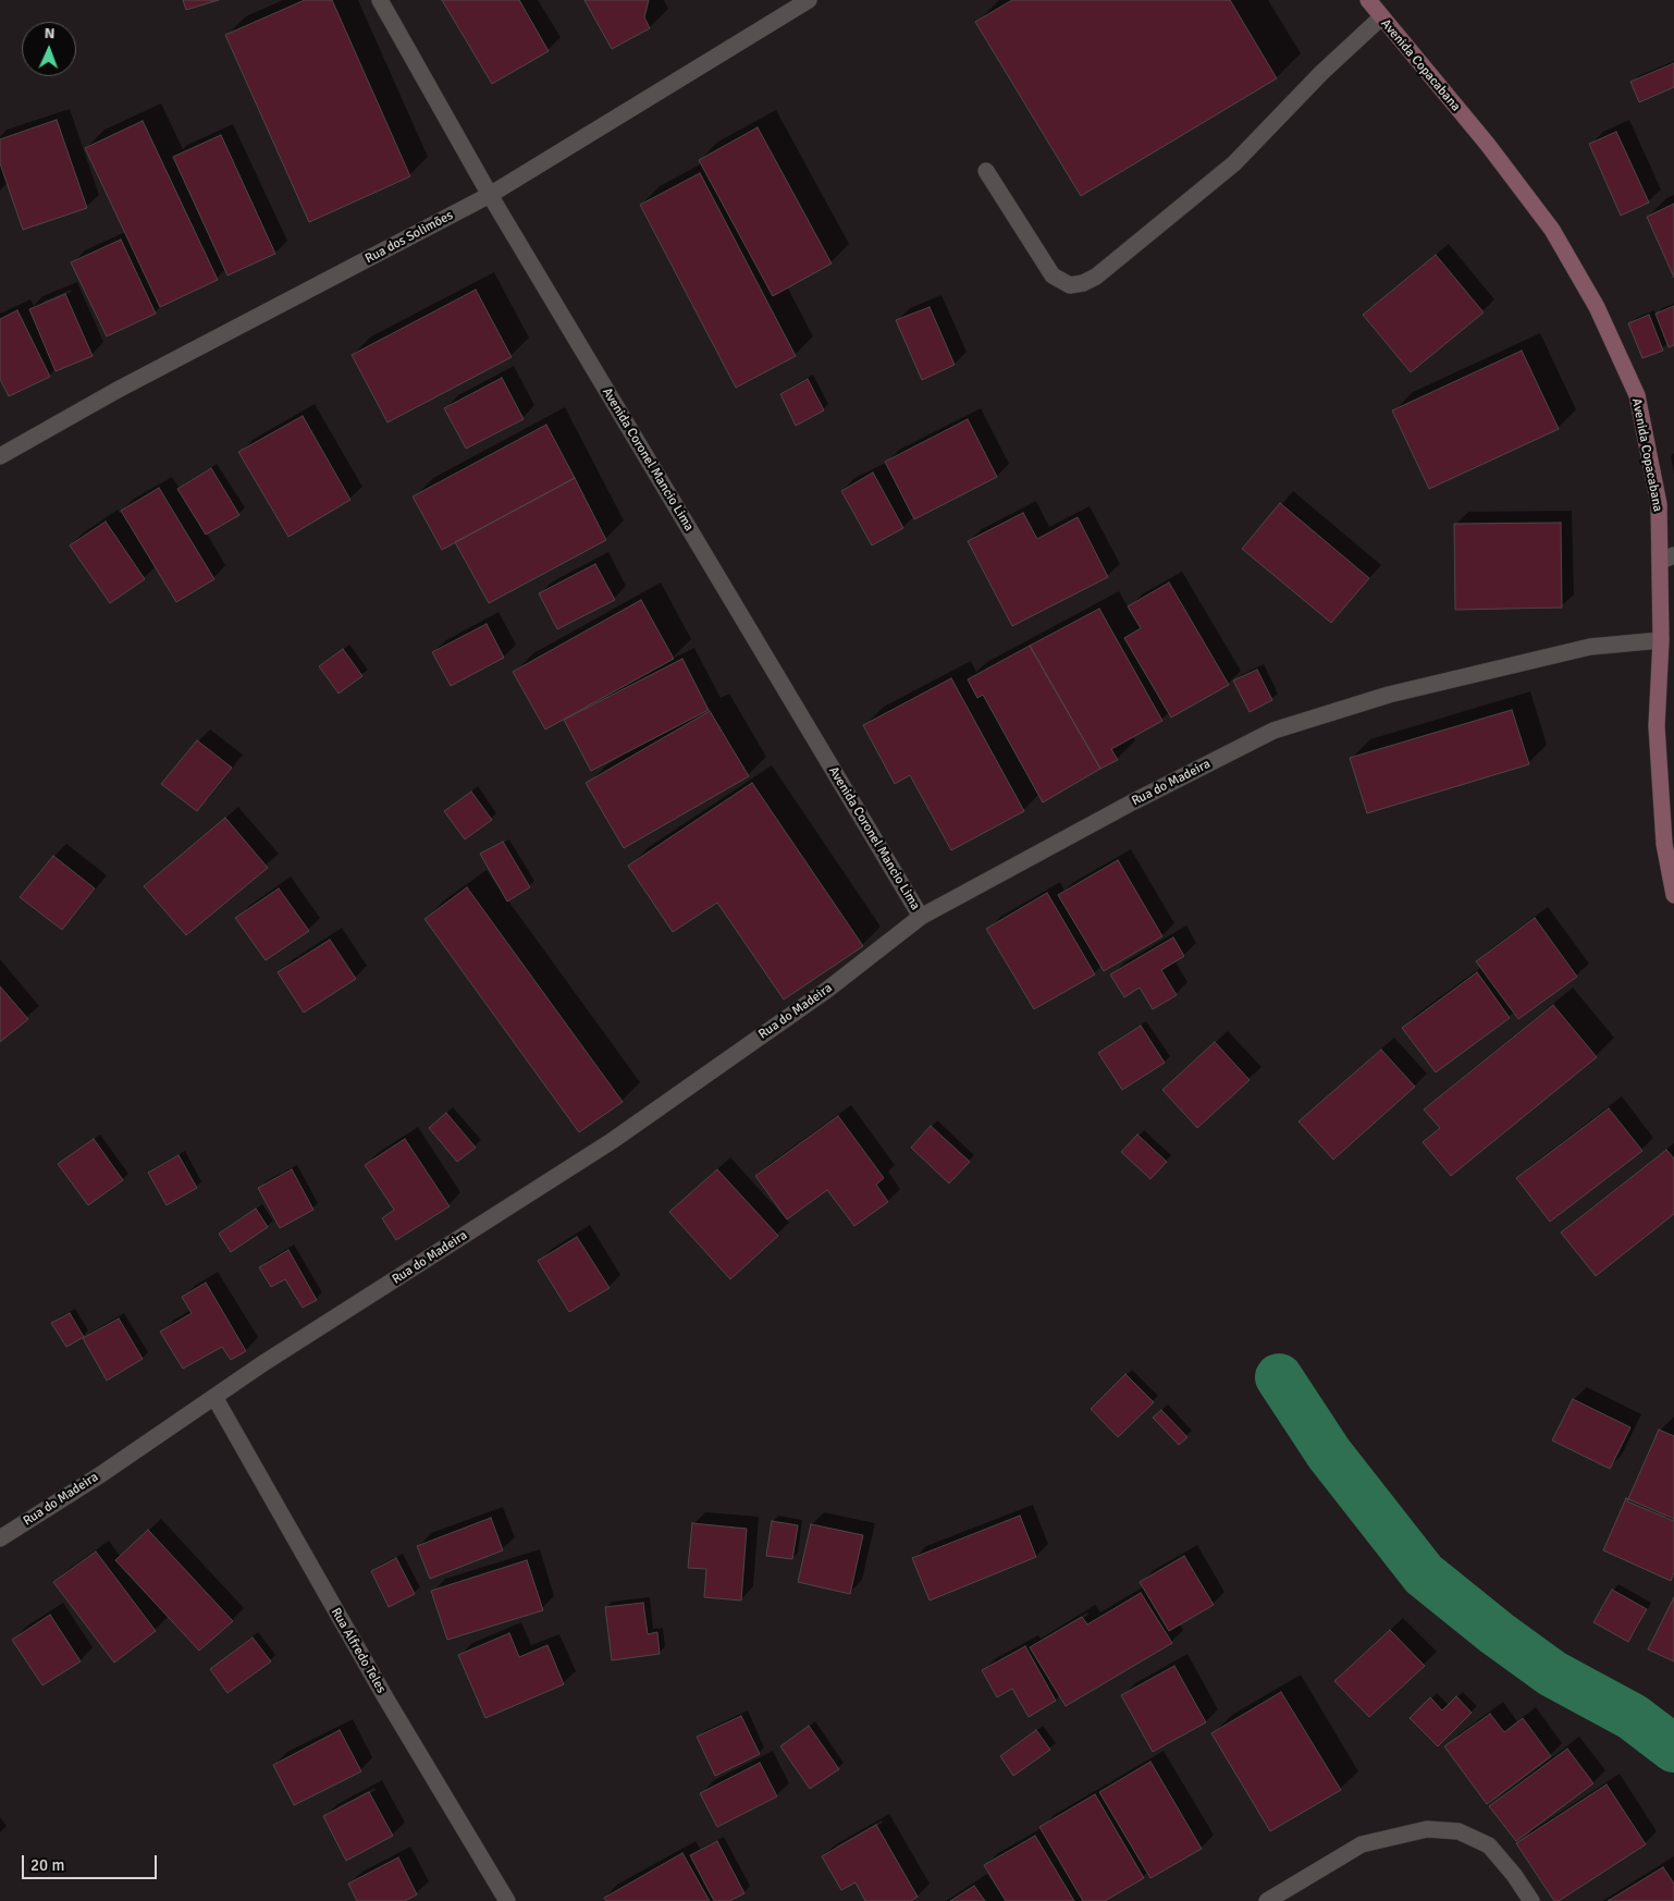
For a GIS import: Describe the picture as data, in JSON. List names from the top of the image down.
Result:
{
  "streets": {
    "street": [
      "Avenida Copacabana",
      "Rua dos Solimões",
      "Avenida Coronel Mancio Lima",
      "Rua do Madeira",
      "Rua Alfredo Teles"
    ]
  },
  "crossings": [
    ["Avenida Copacabana", "Rua do Madeira"],
    ["Rua dos Solimões", "Avenida Coronel Mancio Lima"],
    ["Avenida Coronel Mancio Lima", "Rua do Madeira"],
    ["Rua do Madeira", "Rua Alfredo Teles"]
  ],
  "scale_bar": "20 m",
  "north": "top"
}
